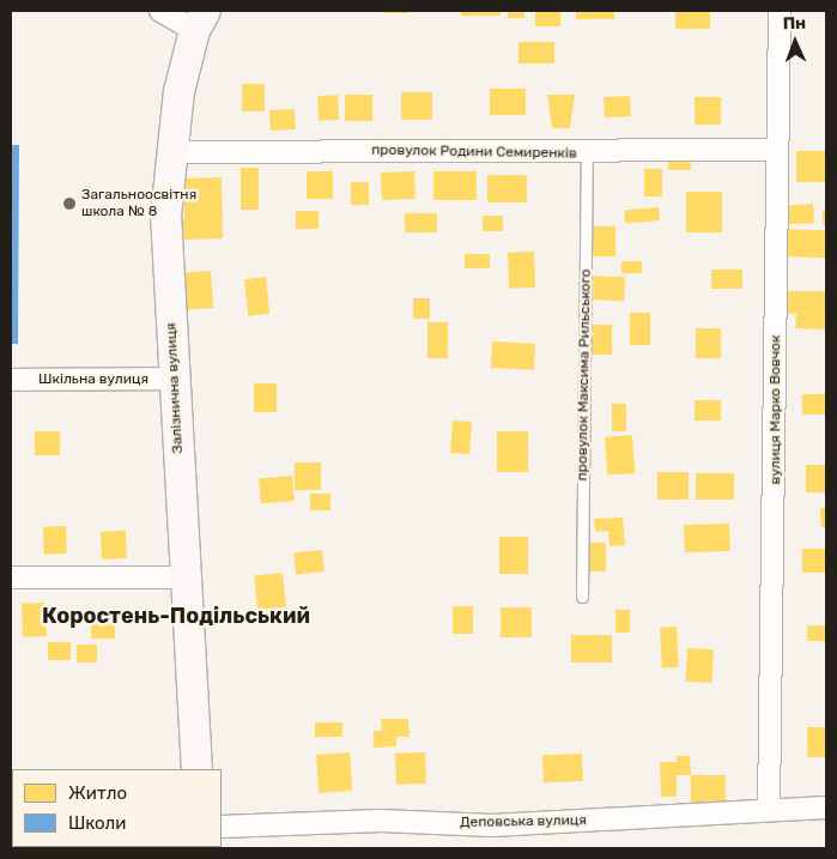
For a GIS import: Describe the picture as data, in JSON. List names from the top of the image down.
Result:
{
  "streets": {
    "street": [
      "провулок Родини Семиренків",
      "Шкільна вулиця",
      "Залізнична вулиця",
      "вулиця Марко Вовчок",
      "Деповська вулиця"
    ],
    "lane": ["провулок Максима Рильського"]
  },
  "crossings": [
    ["провулок Родини Семиренків", "провулок Максима Рильського"],
    ["провулок Родини Семиренків", "Залізнична вулиця"],
    ["провулок Родини Семиренків", "вулиця Марко Вовчок"],
    ["Шкільна вулиця", "Залізнична вулиця"],
    ["вулиця Марко Вовчок", "Деповська вулиця"]
  ],
  "districts": ["Коростень-Подільський"],
  "places": ["Загальноосвітня школа № 8"],
  "legend": ["Житло", "Школи"],
  "north": "top"
}
